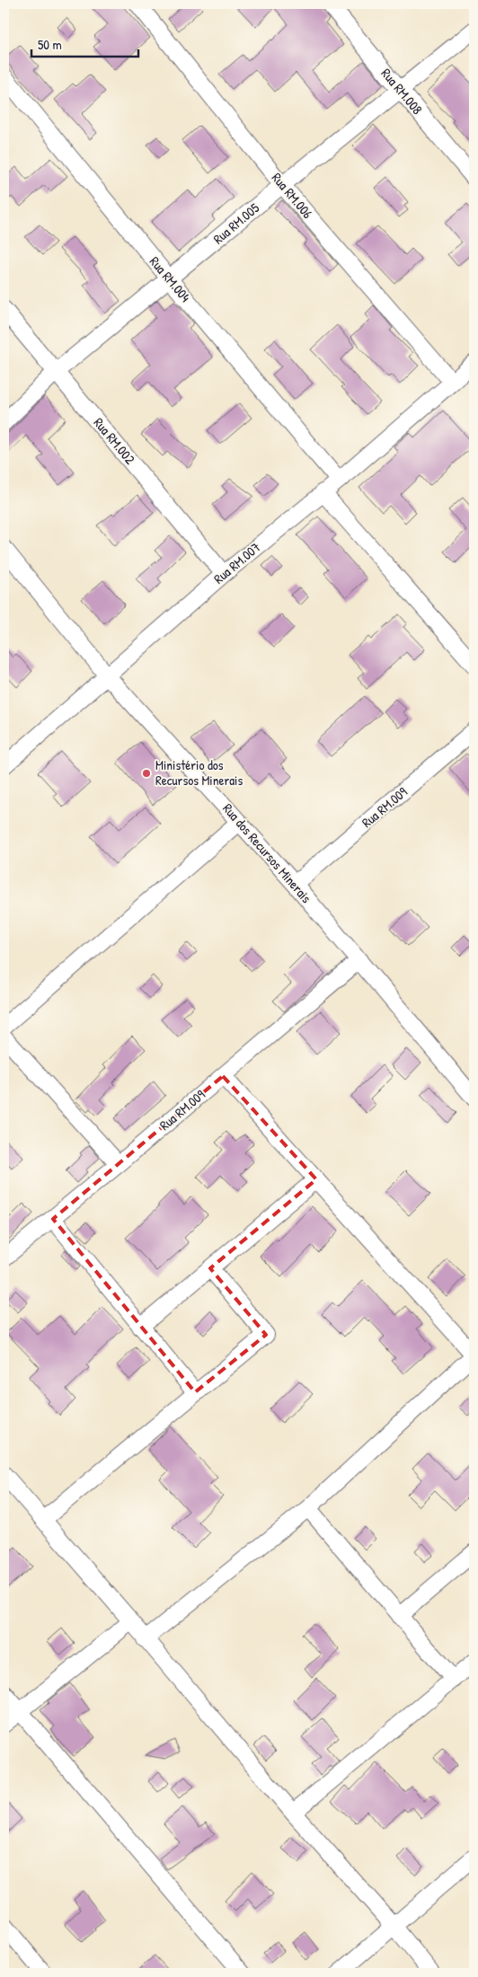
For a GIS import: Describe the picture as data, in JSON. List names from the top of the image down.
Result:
{
  "streets": {
    "street": [
      "Rua RM.008",
      "Rua RM.006",
      "Rua RM.005",
      "Rua RM.004",
      "Rua RM.002",
      "Rua RM.007",
      "Rua RM.009",
      "Rua dos Recursos Minerais"
    ]
  },
  "crossings": [
    ["Rua RM.008", "Rua RM.005"],
    ["Rua RM.006", "Rua RM.005"],
    ["Rua RM.006", "Rua RM.007"],
    ["Rua RM.005", "Rua RM.004"],
    ["Rua RM.005", "Rua RM.002"],
    ["Rua RM.004", "Rua RM.007"],
    ["Rua RM.002", "Rua RM.007"],
    ["Rua RM.007", "Rua dos Recursos Minerais"],
    ["Rua RM.009", "Rua dos Recursos Minerais"]
  ],
  "places": ["Ministério dos Recursos Minerais"],
  "scale_bar": "50 m"
}
